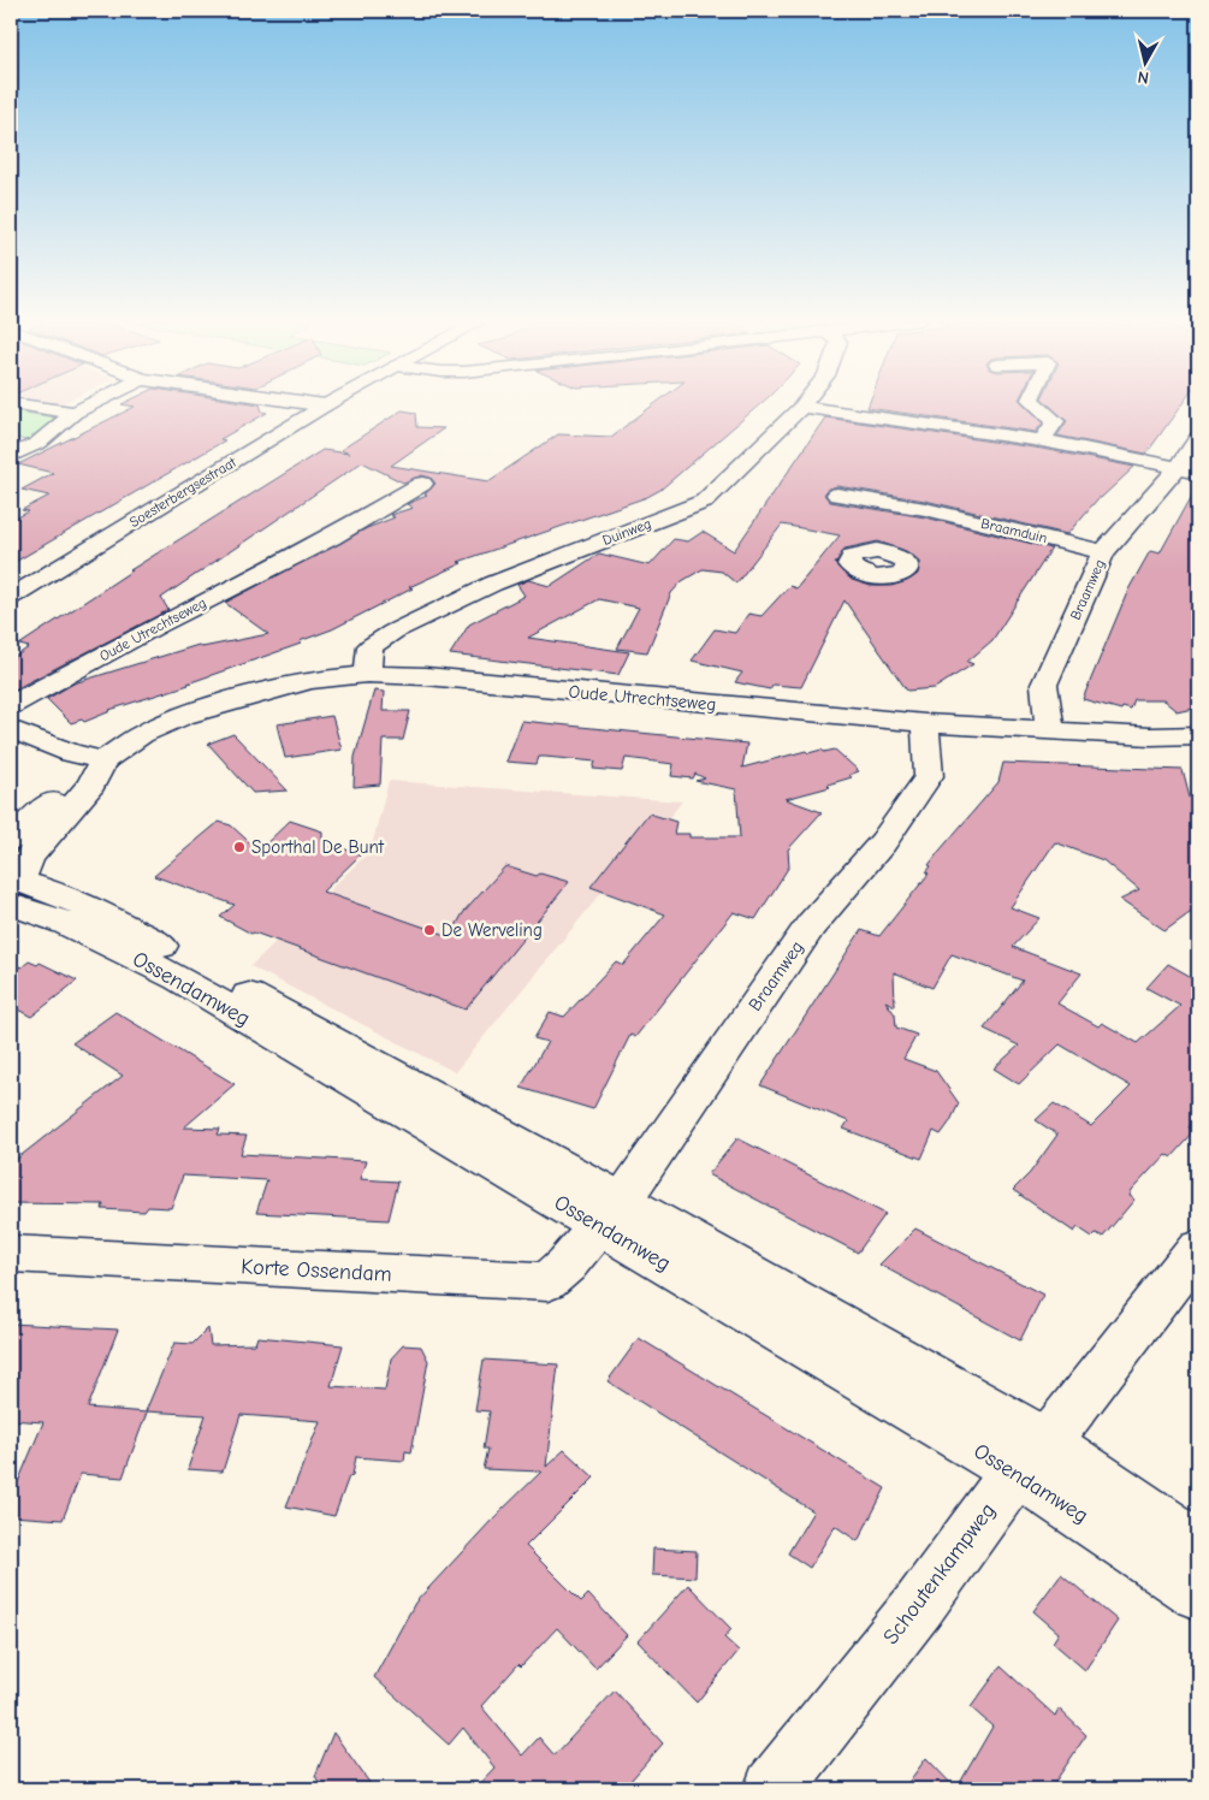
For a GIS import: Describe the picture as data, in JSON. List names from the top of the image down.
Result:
{
  "streets": {
    "street": [
      "Soesterbergsestraat",
      "Braamduin",
      "Duinweg",
      "Braamweg",
      "Oude Utrechtseweg",
      "Ossendamweg",
      "Korte Ossendam",
      "Schoutenkampweg"
    ]
  },
  "crossings": [
    ["Braamduin", "Braamweg"],
    ["Duinweg", "Oude Utrechtseweg"],
    ["Braamweg", "Oude Utrechtseweg"],
    ["Braamweg", "Ossendamweg"],
    ["Braamweg", "Korte Ossendam"],
    ["Oude Utrechtseweg", "Ossendamweg"],
    ["Ossendamweg", "Korte Ossendam"],
    ["Ossendamweg", "Schoutenkampweg"]
  ],
  "places": ["Sporthal De Bunt", "De Werveling"],
  "north": "bottom"
}
